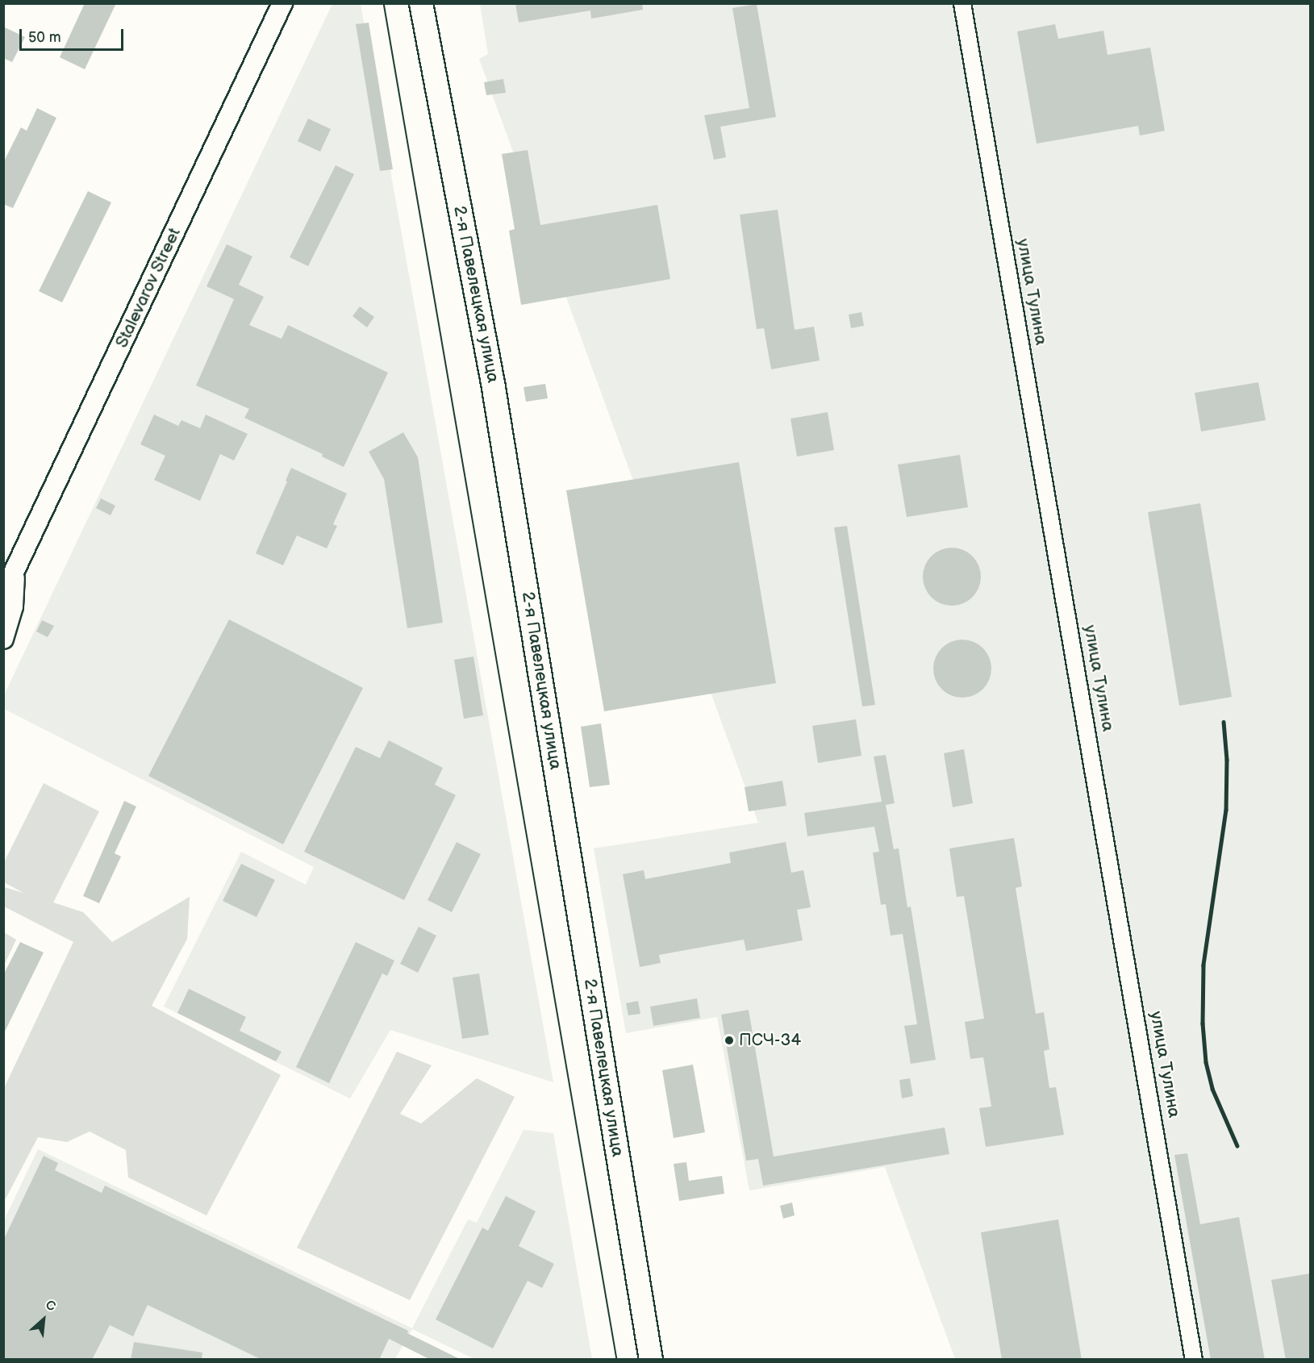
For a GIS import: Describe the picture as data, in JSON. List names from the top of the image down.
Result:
{
  "streets": {
    "main road": ["2-я Павелецкая улица"],
    "street": ["Stalevarov Street", "улица Тулина"]
  },
  "places": ["ПСЧ-34"],
  "scale_bar": "50 m",
  "north": "top right"
}
